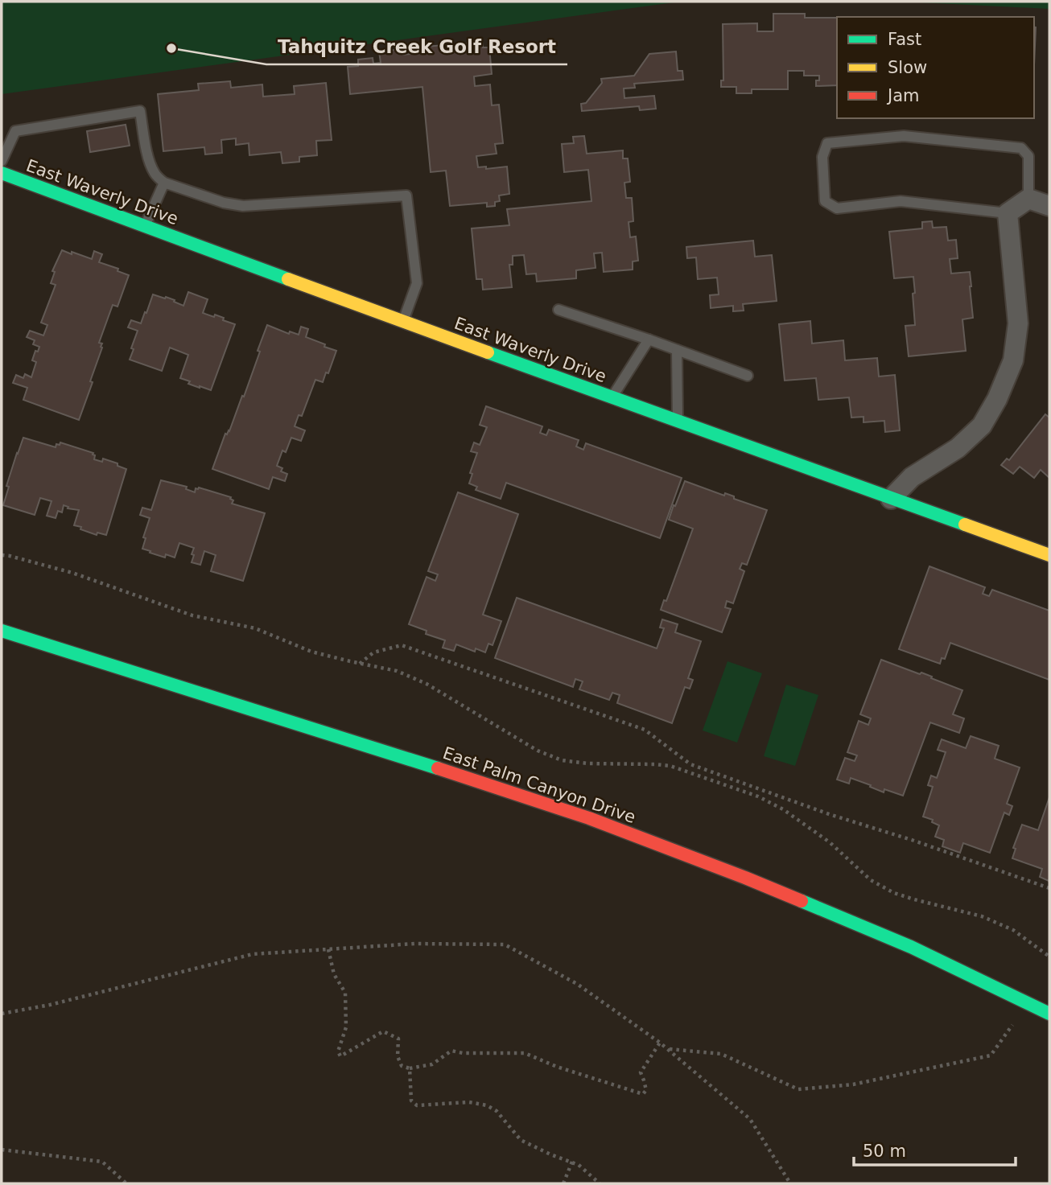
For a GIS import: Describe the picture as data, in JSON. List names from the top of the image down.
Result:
{
  "streets": {
    "street": ["East Waverly Drive", "East Palm Canyon Drive"]
  },
  "places": ["Tahquitz Creek Golf Resort"],
  "legend": ["Fast", "Slow", "Jam"],
  "scale_bar": "50 m"
}
